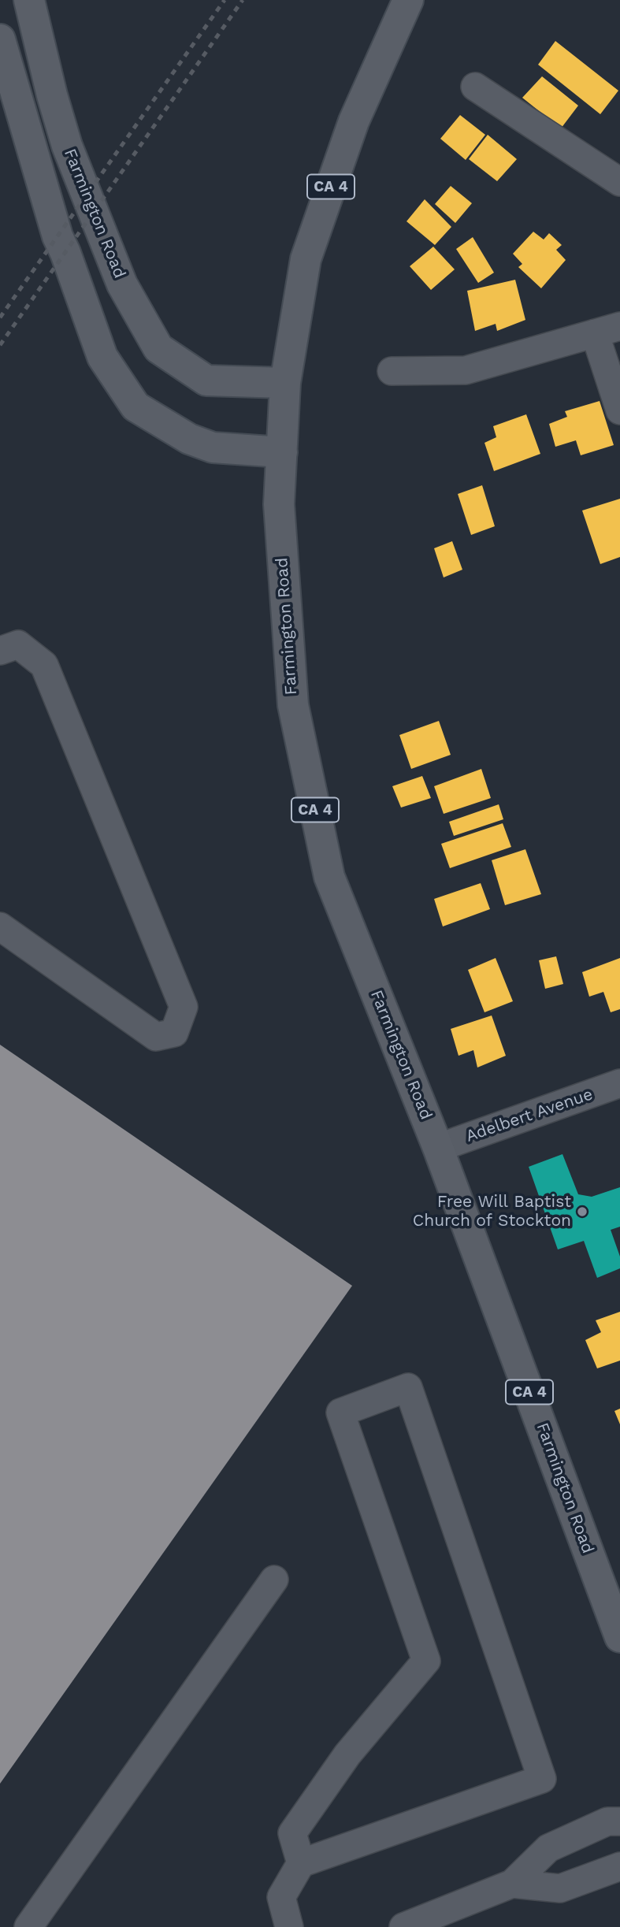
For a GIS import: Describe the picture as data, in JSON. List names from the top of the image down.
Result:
{
  "streets": {
    "main road": ["CA 4", "Farmington Road"],
    "street": ["Adelbert Avenue"]
  },
  "crossings": [
    ["CA 4", "Farmington Road"],
    ["Farmington Road", "Adelbert Avenue"]
  ],
  "places": ["Free Will Baptist Church of Stockton"]
}
